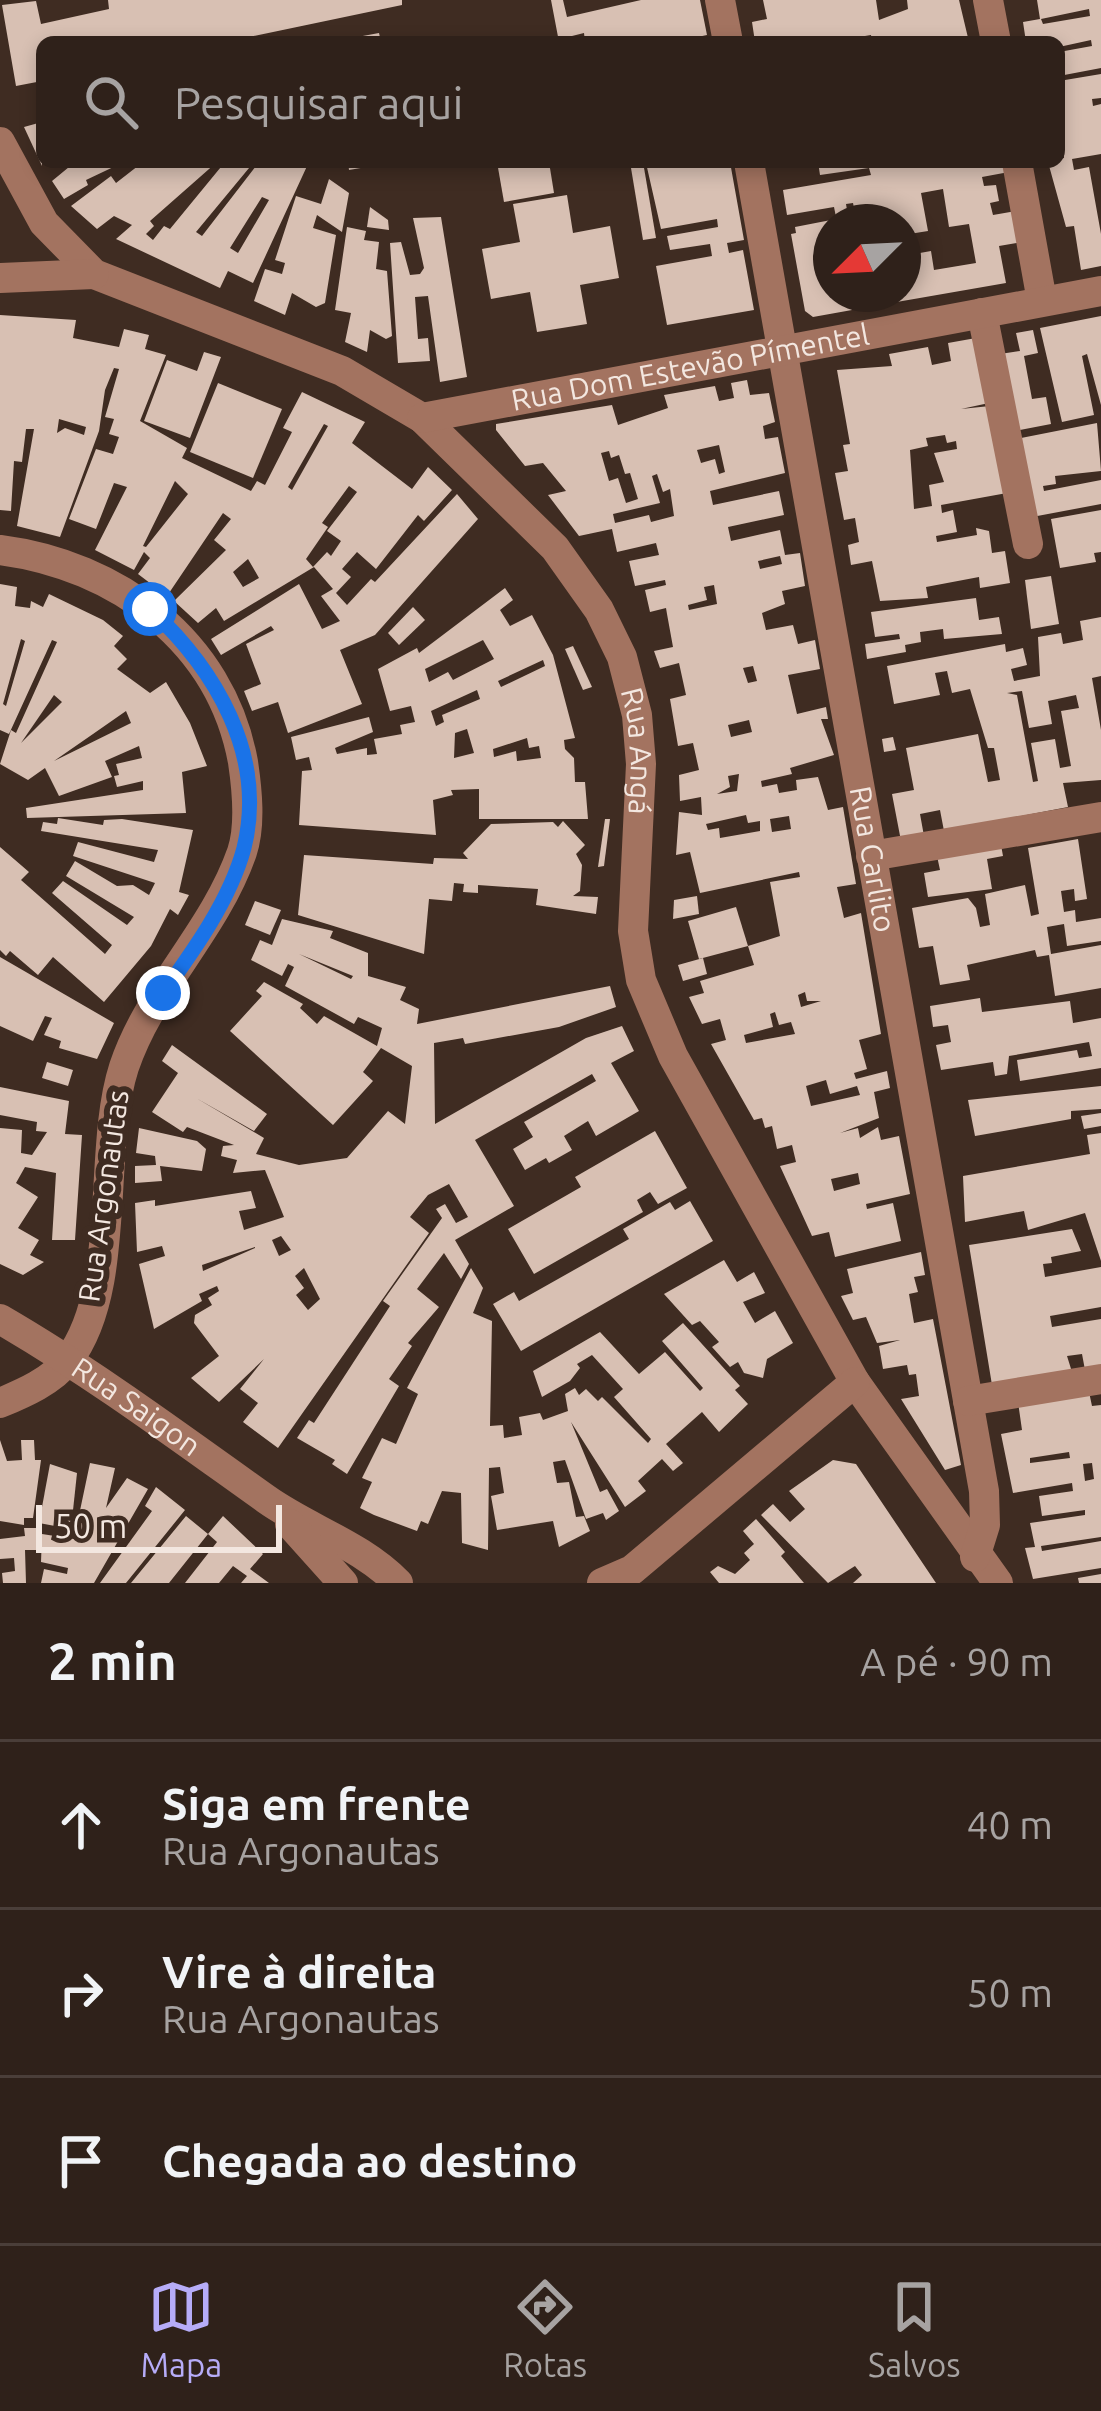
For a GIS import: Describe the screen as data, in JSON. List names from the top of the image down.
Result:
{
  "streets": {
    "street": [
      "Rua Dom Estevão Pímentel",
      "Rua Angá",
      "Rua Carlito",
      "Rua Argonautas",
      "Rua Saigon"
    ]
  },
  "crossings": [
    ["Rua Dom Estevão Pímentel", "Rua Angá"],
    ["Rua Dom Estevão Pímentel", "Rua Carlito"],
    ["Rua Angá", "Rua Carlito"],
    ["Rua Argonautas", "Rua Saigon"]
  ],
  "scale_bar": "50 m",
  "north": "bottom left",
  "page": {
    "search": "Pesquisar aqui",
    "scale": "50 m",
    "heading": ["2 min", "A pé · 90 m"],
    "list": [
      ["Siga em frente", "Rua Argonautas", "40 m"],
      ["Vire à direita", "Rua Argonautas", "50 m"],
      "Chegada ao destino"
    ],
    "nav": ["Mapa", "Rotas", "Salvos"]
  }
}
